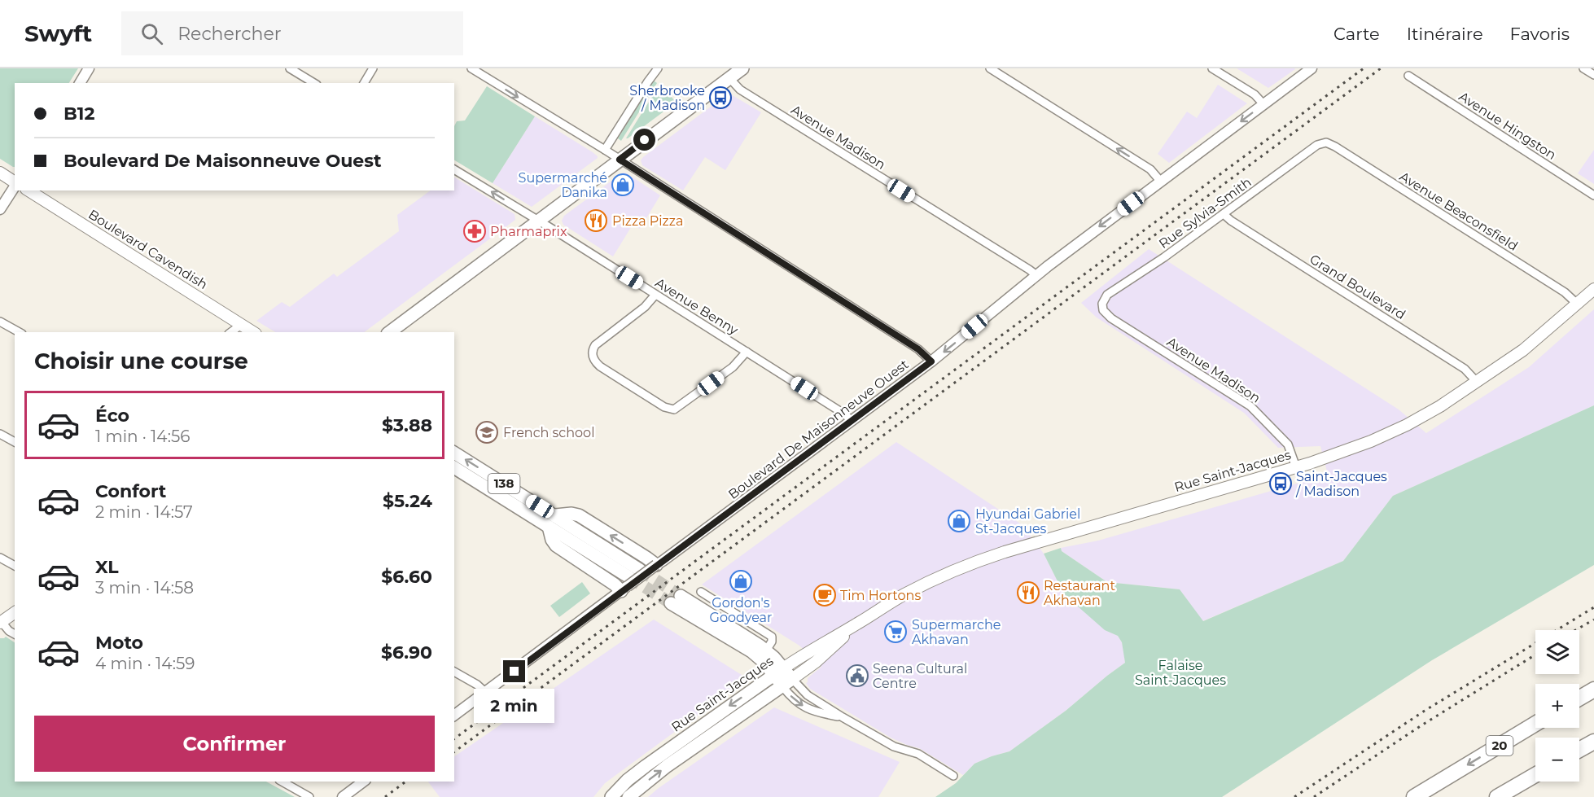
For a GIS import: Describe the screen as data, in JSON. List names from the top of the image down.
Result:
{
  "streets": {
    "highway": ["20"],
    "main road": ["Boulevard Cavendish", "Rue Saint-Jacques", "138"],
    "street": [
      "Avenue Hingston",
      "Avenue Madison",
      "Avenue Beaconsfield",
      "Rue Sylvia-Smith",
      "Grand Boulevard",
      "Avenue Benny",
      "Boulevard De Maisonneuve Ouest"
    ]
  },
  "crossings": [
    ["Avenue Madison", "Rue Sylvia-Smith"],
    ["Avenue Madison", "Boulevard De Maisonneuve Ouest"],
    ["Avenue Madison", "Rue Saint-Jacques"],
    ["Avenue Beaconsfield", "Rue Sylvia-Smith"],
    ["Avenue Beaconsfield", "Rue Saint-Jacques"],
    ["Rue Sylvia-Smith", "Grand Boulevard"],
    ["Grand Boulevard", "Rue Saint-Jacques"],
    ["Avenue Benny", "Boulevard De Maisonneuve Ouest"],
    ["Boulevard De Maisonneuve Ouest", "138"]
  ],
  "one_way": ["Boulevard De Maisonneuve Ouest"],
  "parks": ["Falaise Saint-Jacques"],
  "places": {
    "bus stop": ["Sherbrooke / Madison", "Saint-Jacques / Madison"],
    "shop": ["Supermarché Danika", "Hyundai Gabriel St-Jacques", "Gordon's Goodyear"],
    "restaurant": ["Pizza Pizza", "Restaurant Akhavan"],
    "pharmacy": ["Pharmaprix"],
    "school or university": ["French school"],
    "cafe": ["Tim Hortons"],
    "supermarket": ["Supermarche Akhavan"],
    "public building": ["Seena Cultural Centre"]
  },
  "page": {
    "header": "Swyft",
    "search": "Rechercher",
    "nav": ["Carte", "Itinéraire", "Favoris"],
    "banner": ["B12", "Boulevard De Maisonneuve Ouest"],
    "heading": "Choisir une course",
    "list": [
      {
        "name": "Éco",
        "note": "1 min · 14:56",
        "value": "$3.88"
      },
      {
        "name": "Confort",
        "note": "2 min · 14:57",
        "value": "$5.24"
      },
      {
        "name": "XL",
        "note": "3 min · 14:58",
        "value": "$6.60"
      },
      {
        "name": "Moto",
        "note": "4 min · 14:59",
        "value": "$6.90"
      }
    ],
    "map_buttons": ["+", "−"],
    "bubble": "2 min",
    "buttons": "Confirmer"
  }
}
